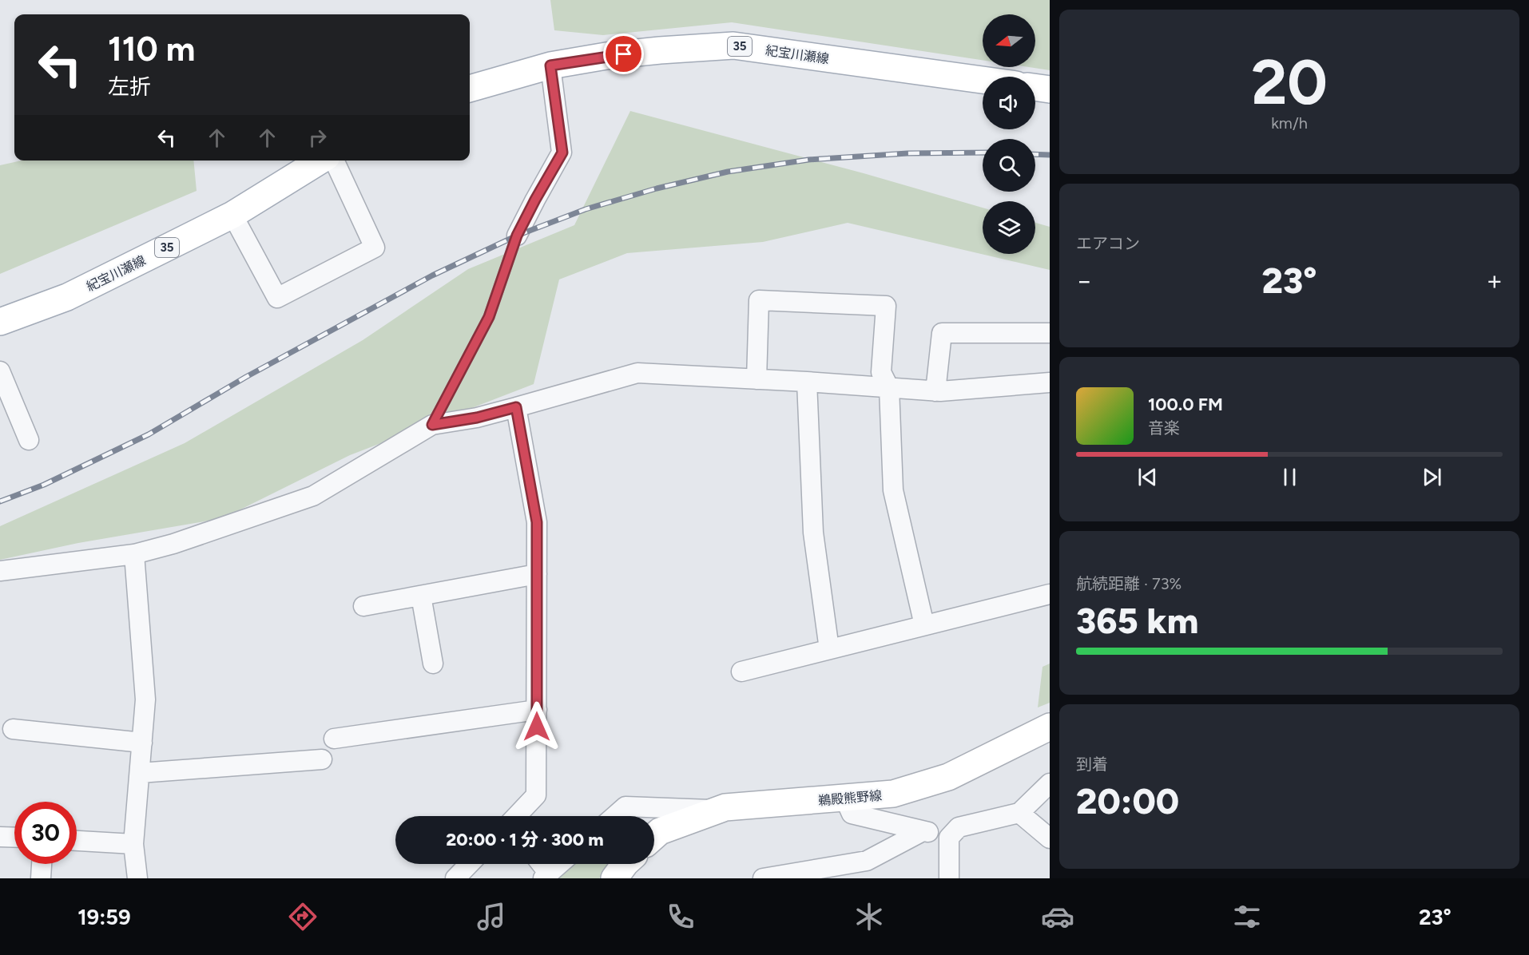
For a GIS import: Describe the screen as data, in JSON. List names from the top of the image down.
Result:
{
  "streets": {
    "main road": ["35", "紀宝川瀬線", "鵜殿熊野線"]
  },
  "north": "left",
  "page": {
    "tile": [
      ["20", "km/h"],
      "エアコン",
      ["航続距離 · 73%", "365 km"],
      ["到着", "20:00"]
    ],
    "turn": ["110 m", "左折"],
    "heat": ["−", "23°", "+"],
    "song": ["100.0 FM", "音楽"],
    "limit": "30",
    "trip": "20:00 · 1 分 · 300 m",
    "tabs": ["19:59", "23°"]
  }
}
